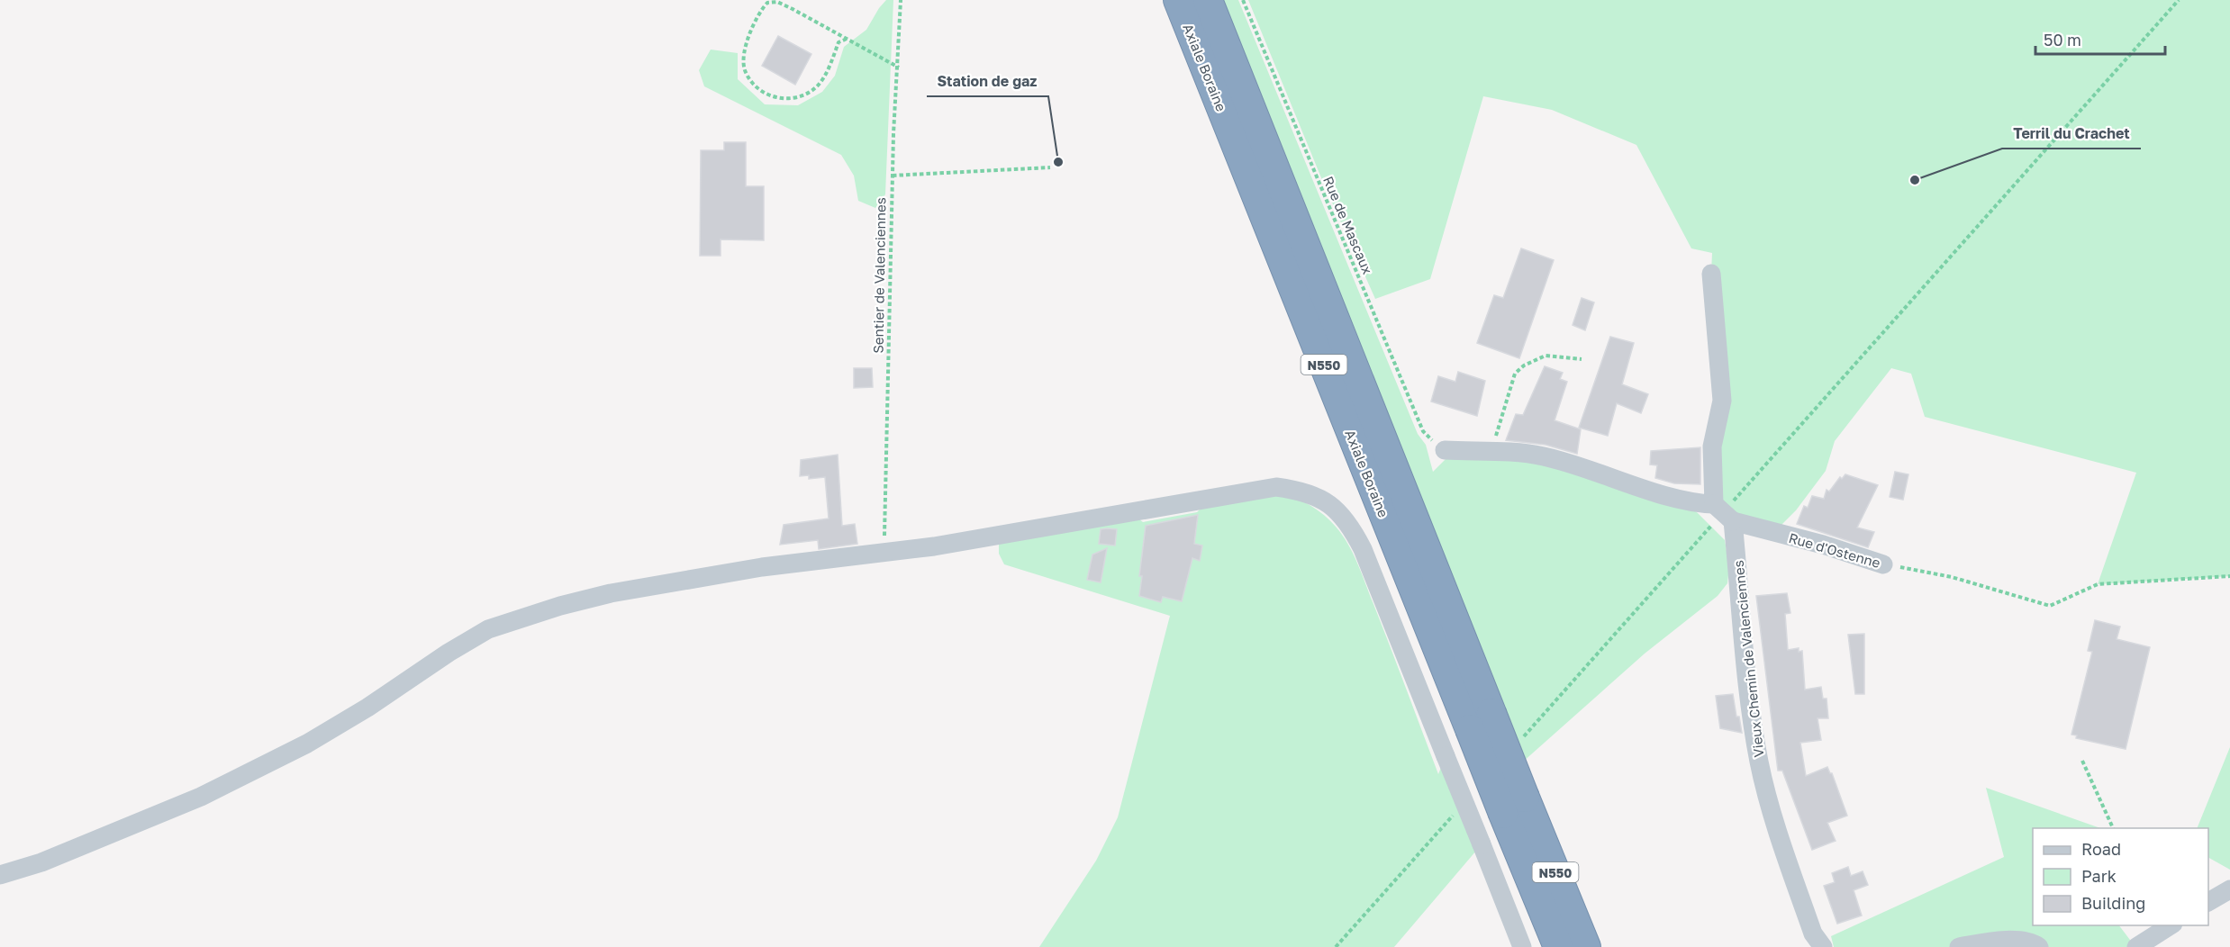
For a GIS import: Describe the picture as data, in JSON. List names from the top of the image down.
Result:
{
  "streets": {
    "highway": ["Axiale Boraine", "N550"],
    "street": ["Rue d'Ostenne", "Vieux Chemin de Valenciennes"],
    "path": ["Rue de Mascaux", "Sentier de Valenciennes"]
  },
  "crossings": [
    ["Rue de Mascaux", "Rue d'Ostenne"],
    ["Rue d'Ostenne", "Vieux Chemin de Valenciennes"]
  ],
  "places": ["Station de gaz", "Terril du Crachet"],
  "legend": ["Road", "Park", "Building"],
  "scale_bar": "50 m"
}
